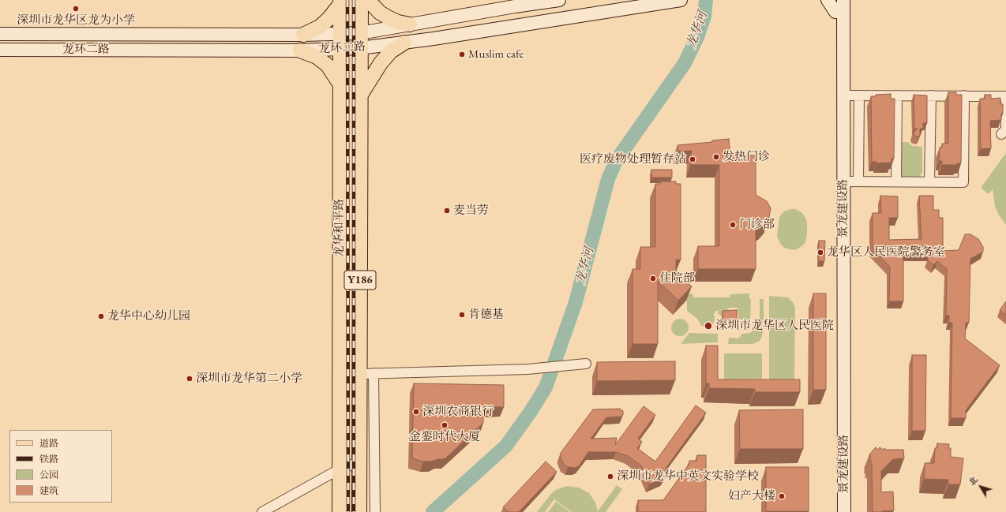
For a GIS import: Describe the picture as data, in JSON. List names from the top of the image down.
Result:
{
  "streets": {
    "main road": [
      "龙环二路",
      "景龙建设路",
      "龙华和平路",
      "Y186"
    ]
  },
  "crossings": [
    ["龙环二路", "龙华和平路"]
  ],
  "water": ["龙华河"],
  "places": [
    "深圳市龙华区龙为小学",
    "Muslim cafe",
    "发热门诊",
    "医疗废物处理暂存站",
    "麦当劳",
    "门诊部",
    "龙华区人民医院警务室",
    "住院部",
    "肯德基",
    "龙华中心幼儿园",
    "深圳市龙华区人民医院",
    "深圳市龙华第二小学",
    "深圳农商银行",
    "金銮时代大厦",
    "深圳市龙华中英文实验学校",
    "妇产大楼"
  ],
  "legend": [
    "道路",
    "铁路",
    "公园",
    "建筑"
  ],
  "north": "top left"
}
